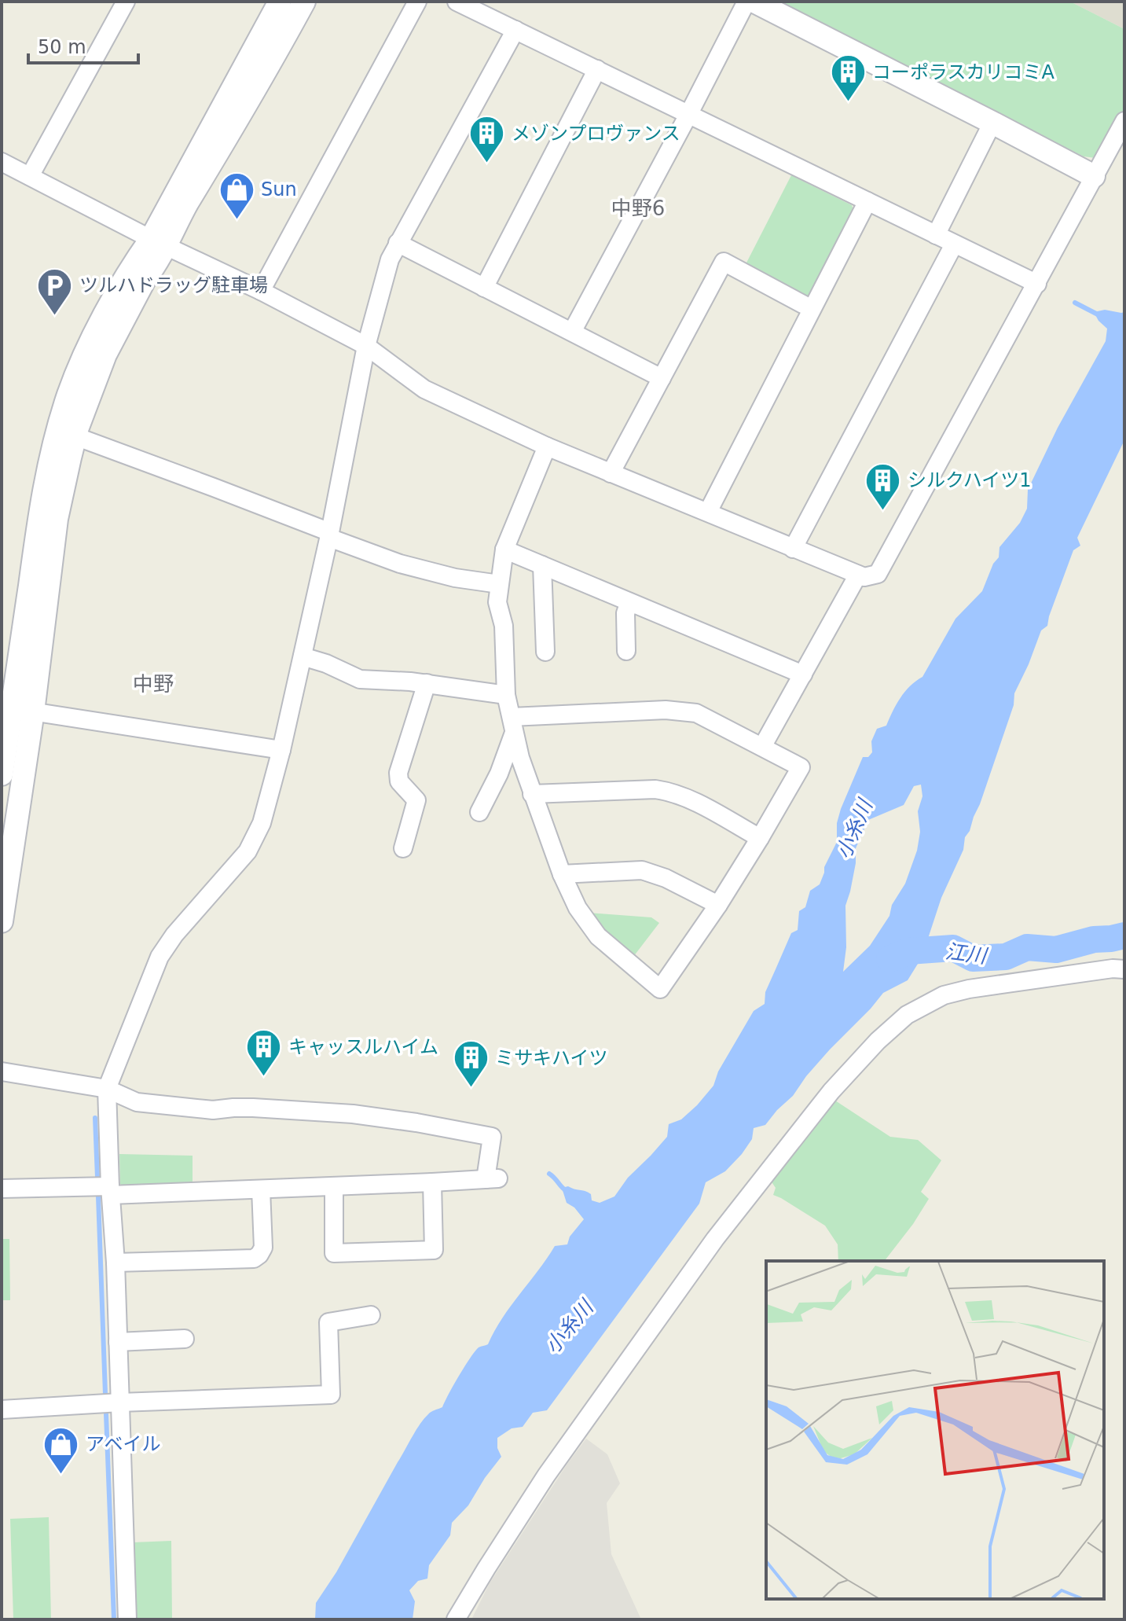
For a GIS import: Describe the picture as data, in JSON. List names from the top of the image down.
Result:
{
  "districts": ["中野6", "中野"],
  "water": ["小糸川", "江川"],
  "places": {
    "building": [
      "コーポラスカリコミA",
      "メゾンプロヴァンス",
      "シルクハイツ1",
      "キャッスルハイム",
      "ミサキハイツ"
    ],
    "shop": ["Sun", "アベイル"],
    "parking": ["ツルハドラッグ駐車場"]
  },
  "scale_bar": "50 m"
}
